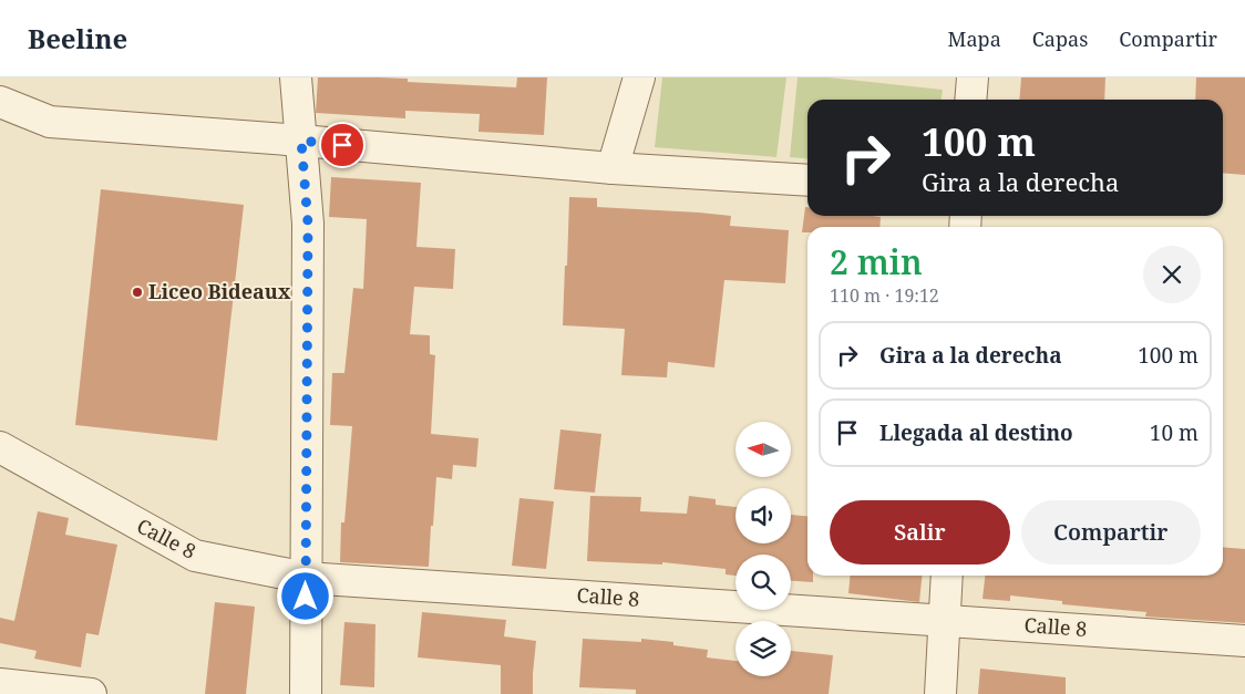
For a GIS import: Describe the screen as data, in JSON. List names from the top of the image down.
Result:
{
  "streets": {
    "street": ["Calle 8"]
  },
  "places": ["Liceo Bideaux"],
  "north": "left",
  "page": {
    "header": "Beeline",
    "nav": ["Mapa", "Capas", "Compartir"],
    "turn": ["100 m", "Gira a la derecha"],
    "heading": ["2 min", "110 m · 19:12"],
    "list": [
      {
        "name": "Gira a la derecha",
        "value": "100 m"
      },
      {
        "name": "Llegada al destino",
        "value": "10 m"
      }
    ],
    "buttons": ["Salir", "Compartir"]
  }
}
